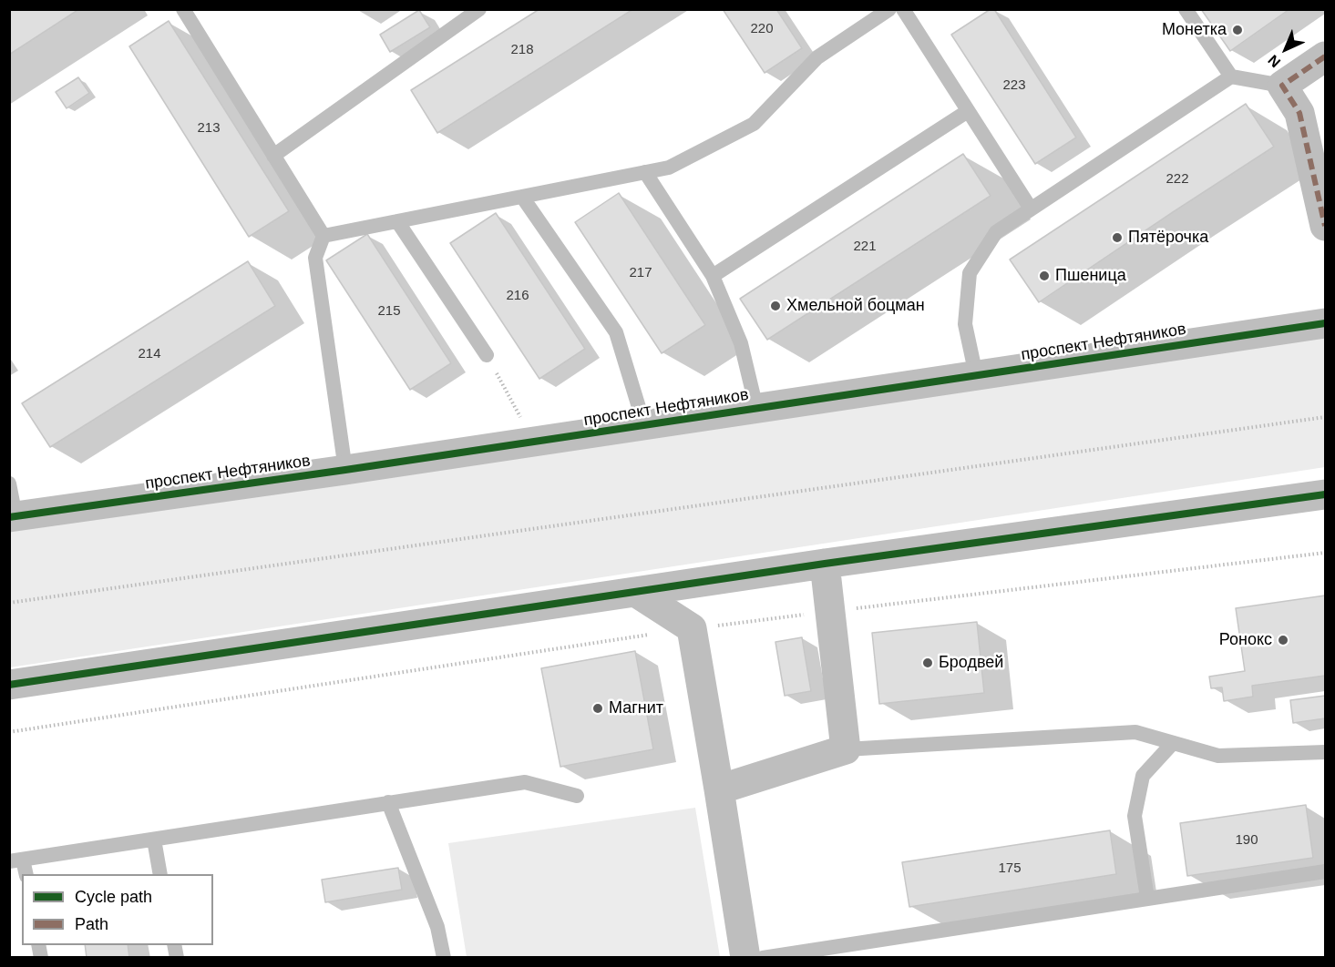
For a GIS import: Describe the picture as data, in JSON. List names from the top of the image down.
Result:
{
  "streets": {
    "street": ["проспект Нефтяников"]
  },
  "places": [
    "Монетка",
    "Пятёрочка",
    "Пшеница",
    "Хмельной боцман",
    "Ронокс",
    "Бродвей",
    "Магнит"
  ],
  "house_numbers": [
    "220",
    "218",
    "223",
    "213",
    "222",
    "221",
    "217",
    "216",
    "215",
    "214",
    "190",
    "175"
  ],
  "legend": ["Cycle path", "Path"],
  "north": "bottom left"
}
